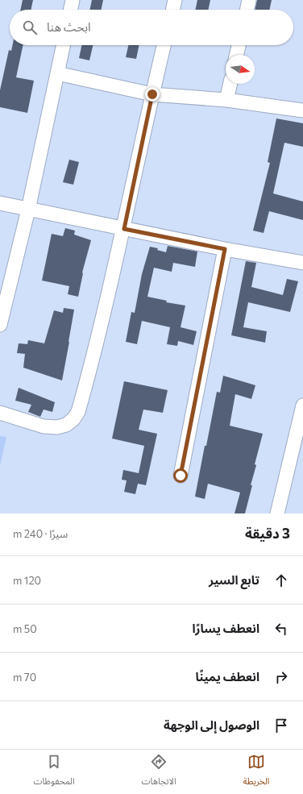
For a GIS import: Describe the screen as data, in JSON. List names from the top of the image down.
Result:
{
  "north": "right",
  "page": {
    "search": "ابحث هنا",
    "heading": ["3 دقيقة", "سيرًا · 240 m"],
    "list": [
      ["تابع السير", "120 m"],
      ["انعطف يسارًا", "50 m"],
      ["انعطف يمينًا", "70 m"],
      "الوصول إلى الوجهة"
    ],
    "nav": ["الخريطة", "الاتجاهات", "المحفوظات"]
  }
}
